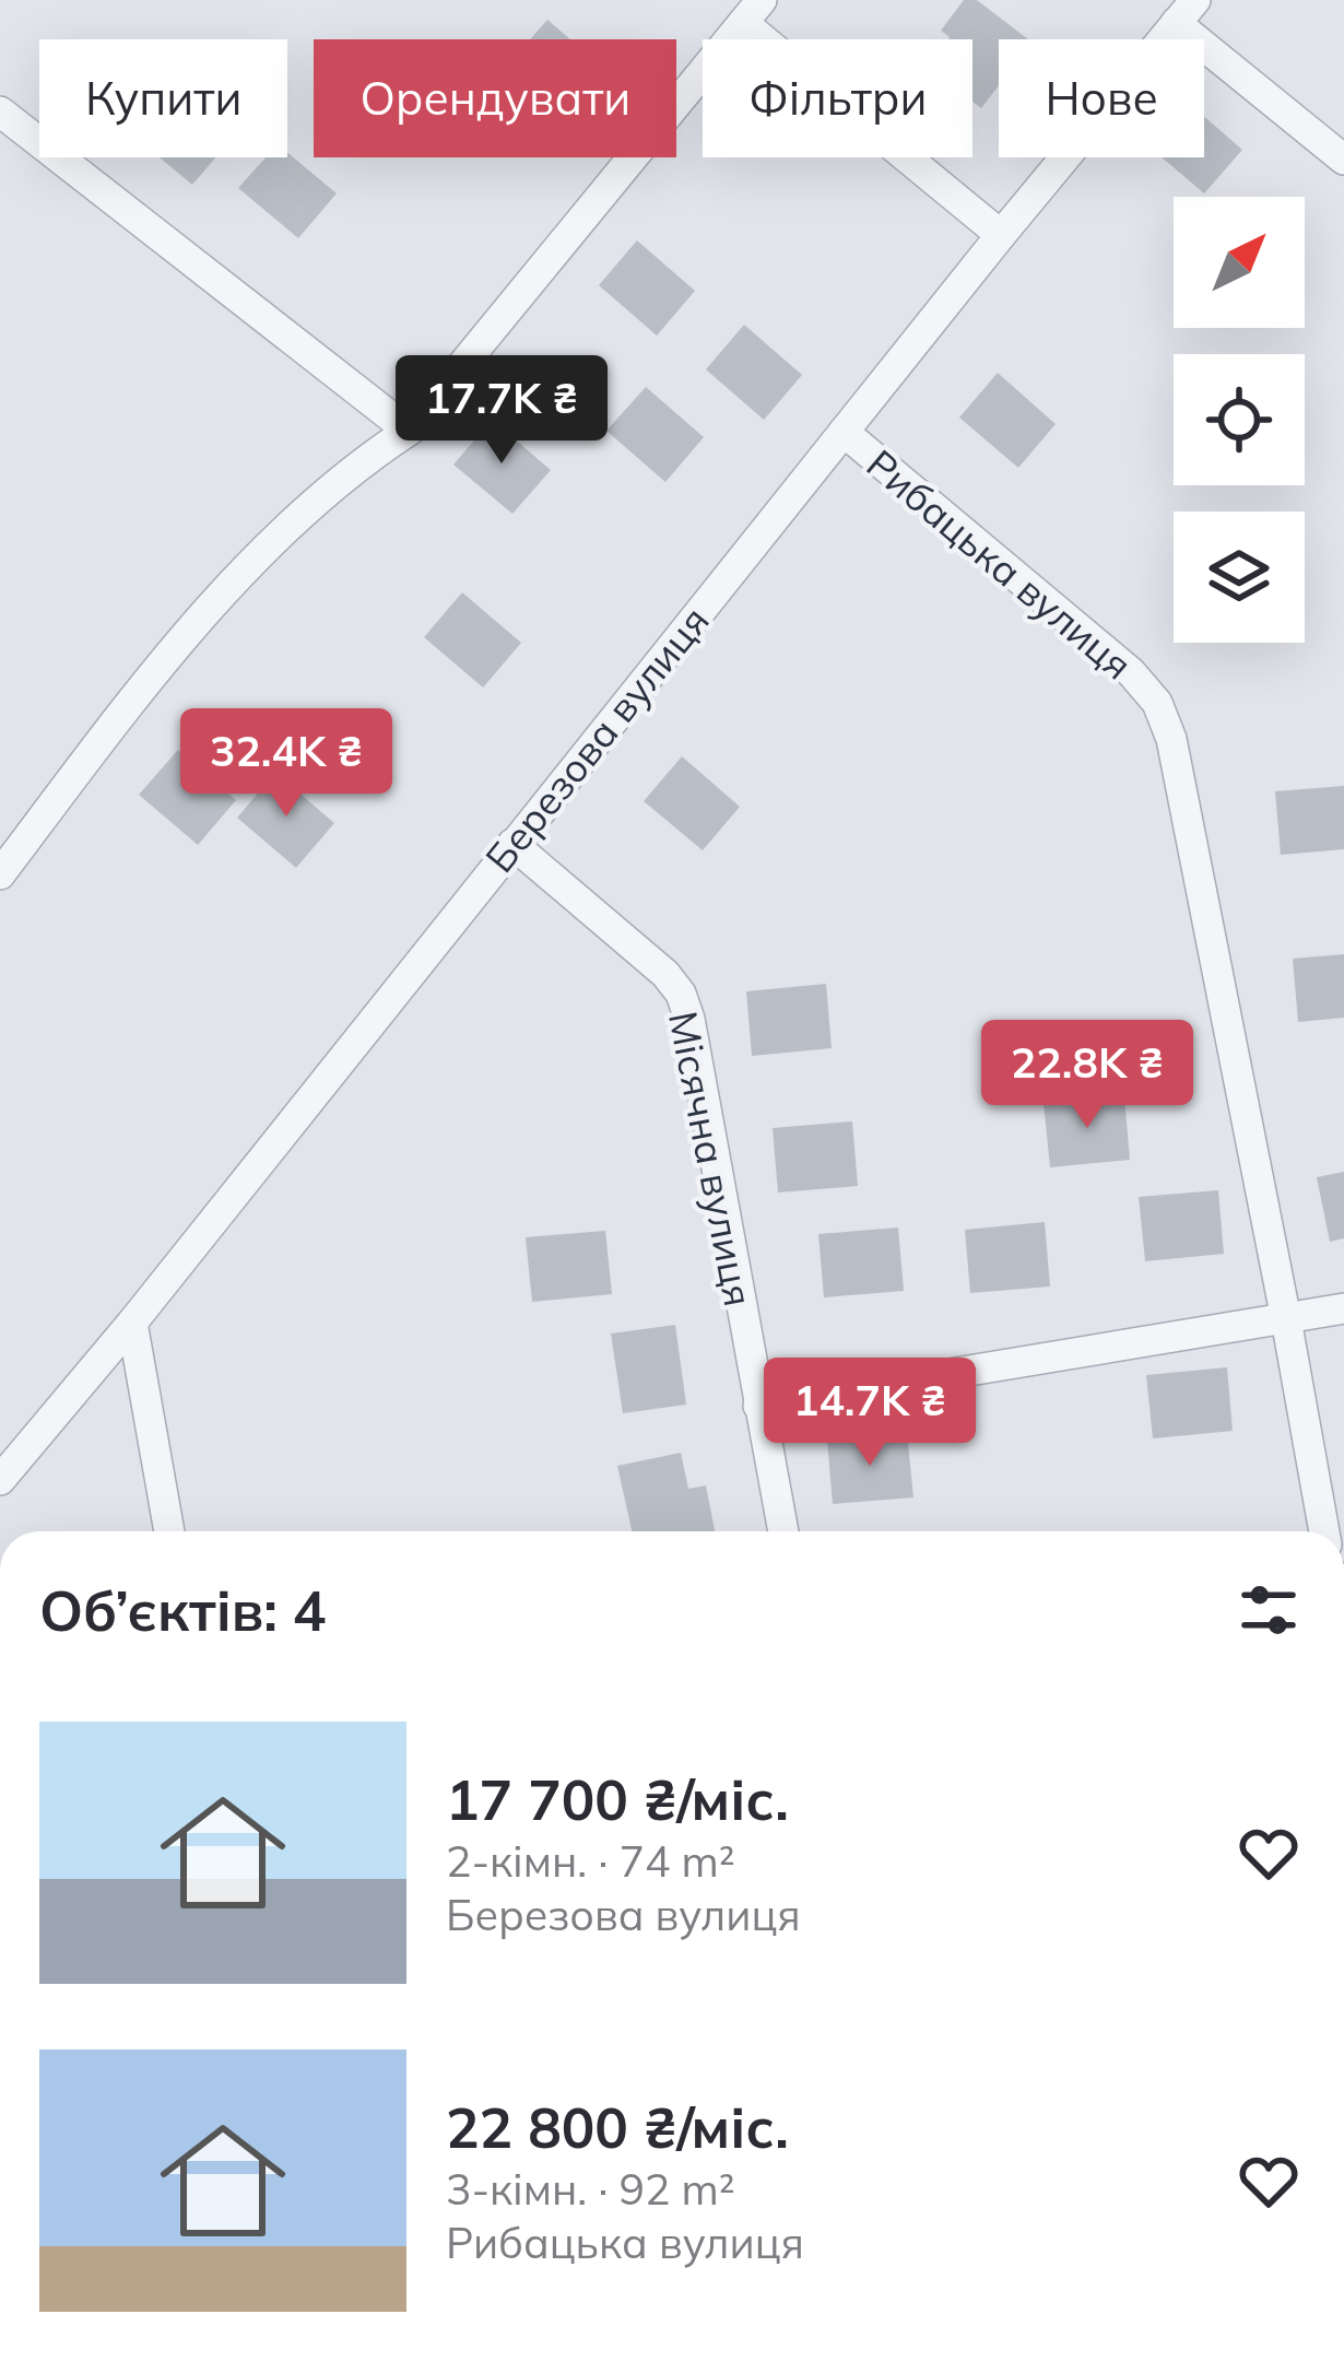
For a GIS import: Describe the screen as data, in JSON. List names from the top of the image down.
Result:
{
  "streets": {
    "street": ["Рибацька вулиця", "Березова вулиця", "Місячна вулиця"]
  },
  "crossings": [
    ["Рибацька вулиця", "Березова вулиця"],
    ["Березова вулиця", "Місячна вулиця"]
  ],
  "north": "top right",
  "page": {
    "chip": [
      "Купити",
      "Орендувати",
      "Фільтри",
      "Нове"
    ],
    "price": [
      "17.7K ₴",
      "32.4K ₴",
      "22.8K ₴",
      "14.7K ₴"
    ],
    "heading": "Об’єктів: 4",
    "list": [
      {
        "name": "17 700 ₴/міс.",
        "note": "2-кімн. · 74 m² · Березова вулиця"
      },
      {
        "name": "22 800 ₴/міс.",
        "note": "3-кімн. · 92 m² · Рибацька вулиця"
      }
    ]
  }
}
